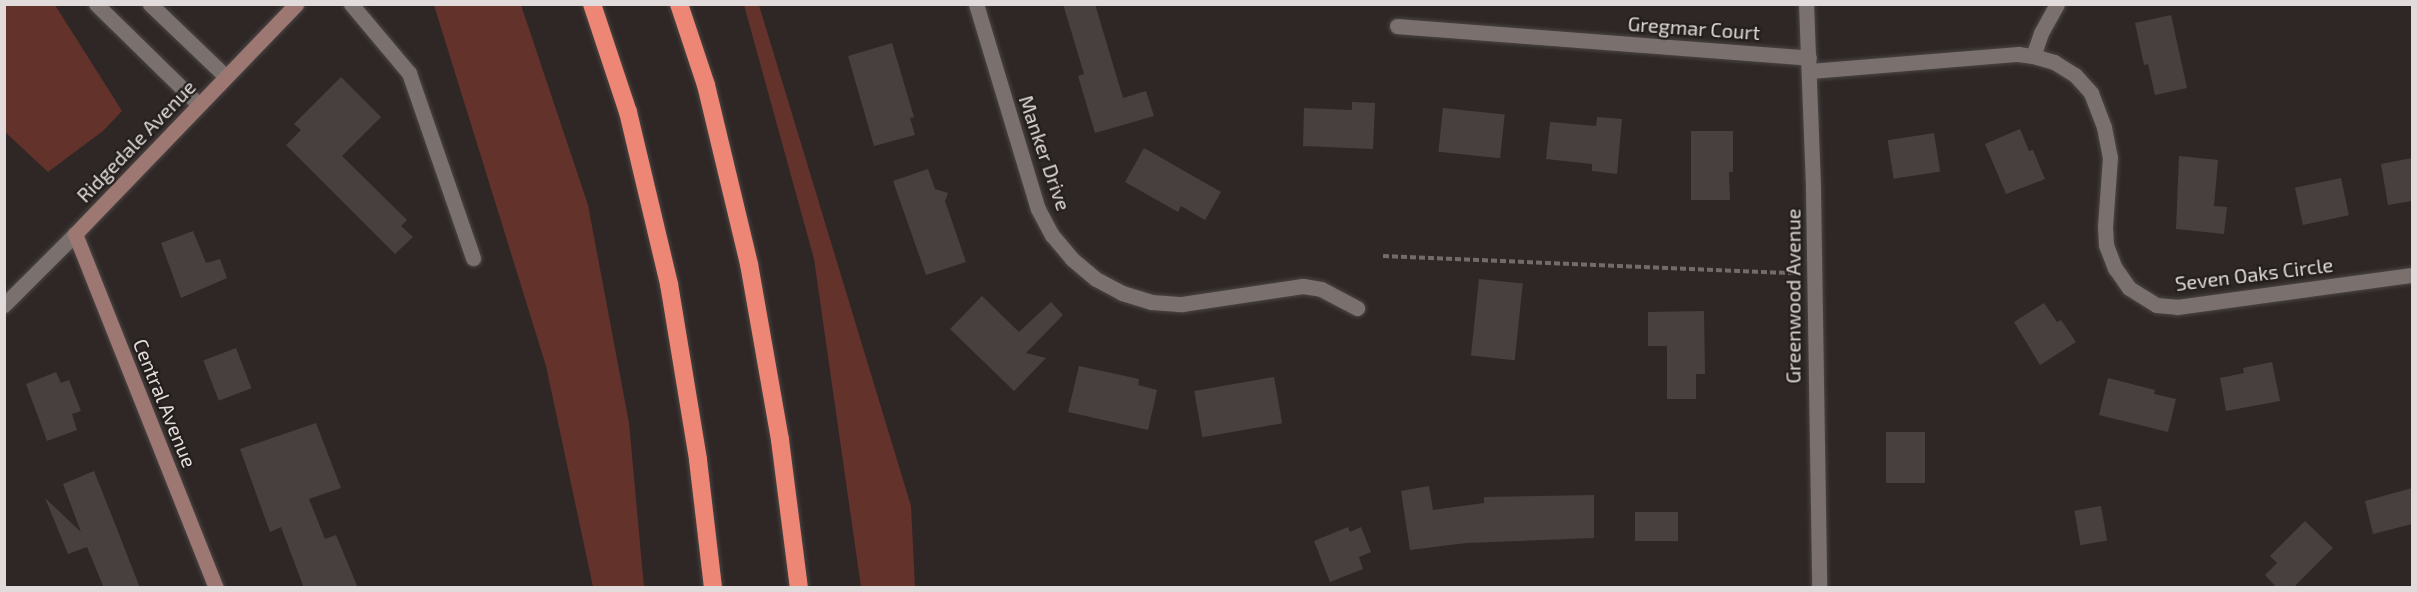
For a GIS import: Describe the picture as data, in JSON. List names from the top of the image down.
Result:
{
  "streets": {
    "main road": ["Ridgedale Avenue", "Central Avenue"],
    "street": [
      "Gregmar Court",
      "Manker Drive",
      "Seven Oaks Circle",
      "Greenwood Avenue"
    ]
  },
  "crossings": [
    ["Gregmar Court", "Seven Oaks Circle"],
    ["Gregmar Court", "Greenwood Avenue"],
    ["Ridgedale Avenue", "Central Avenue"],
    ["Seven Oaks Circle", "Greenwood Avenue"]
  ]
}
